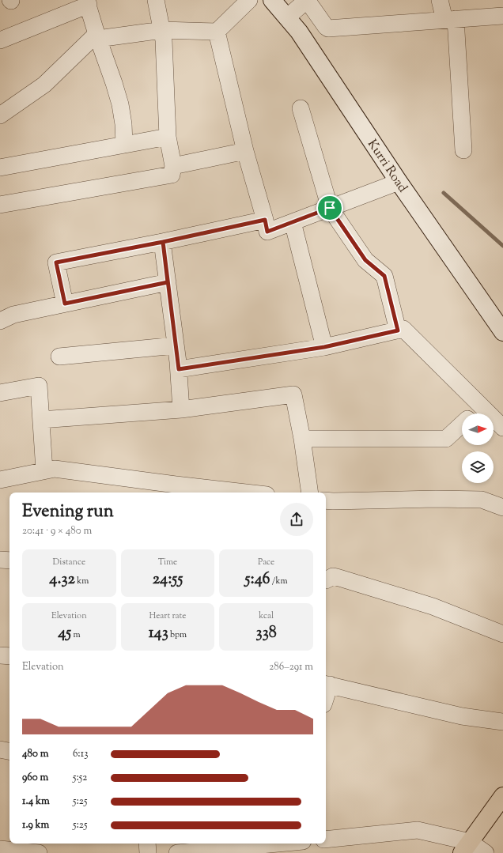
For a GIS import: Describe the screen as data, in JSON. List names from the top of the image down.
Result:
{
  "streets": {
    "main road": ["Kurri Road"]
  },
  "north": "right",
  "page": {
    "heading": ["Evening run", "20:41 · 9 × 480 m"],
    "stats": [
      ["Distance", "4.32 km"],
      ["Time", "24:55"],
      ["Pace", "5:46 /km"],
      ["Elevation", "45 m"],
      ["Heart rate", "143 bpm"],
      ["kcal", "338"]
    ],
    "chart": ["Elevation", "286–291 m"],
    "list": [
      {
        "name": "480 m",
        "note": "6:13"
      },
      {
        "name": "960 m",
        "note": "5:52"
      },
      {
        "name": "1.4 km",
        "note": "5:25"
      },
      {
        "name": "1.9 km",
        "note": "5:25"
      }
    ]
  }
}
